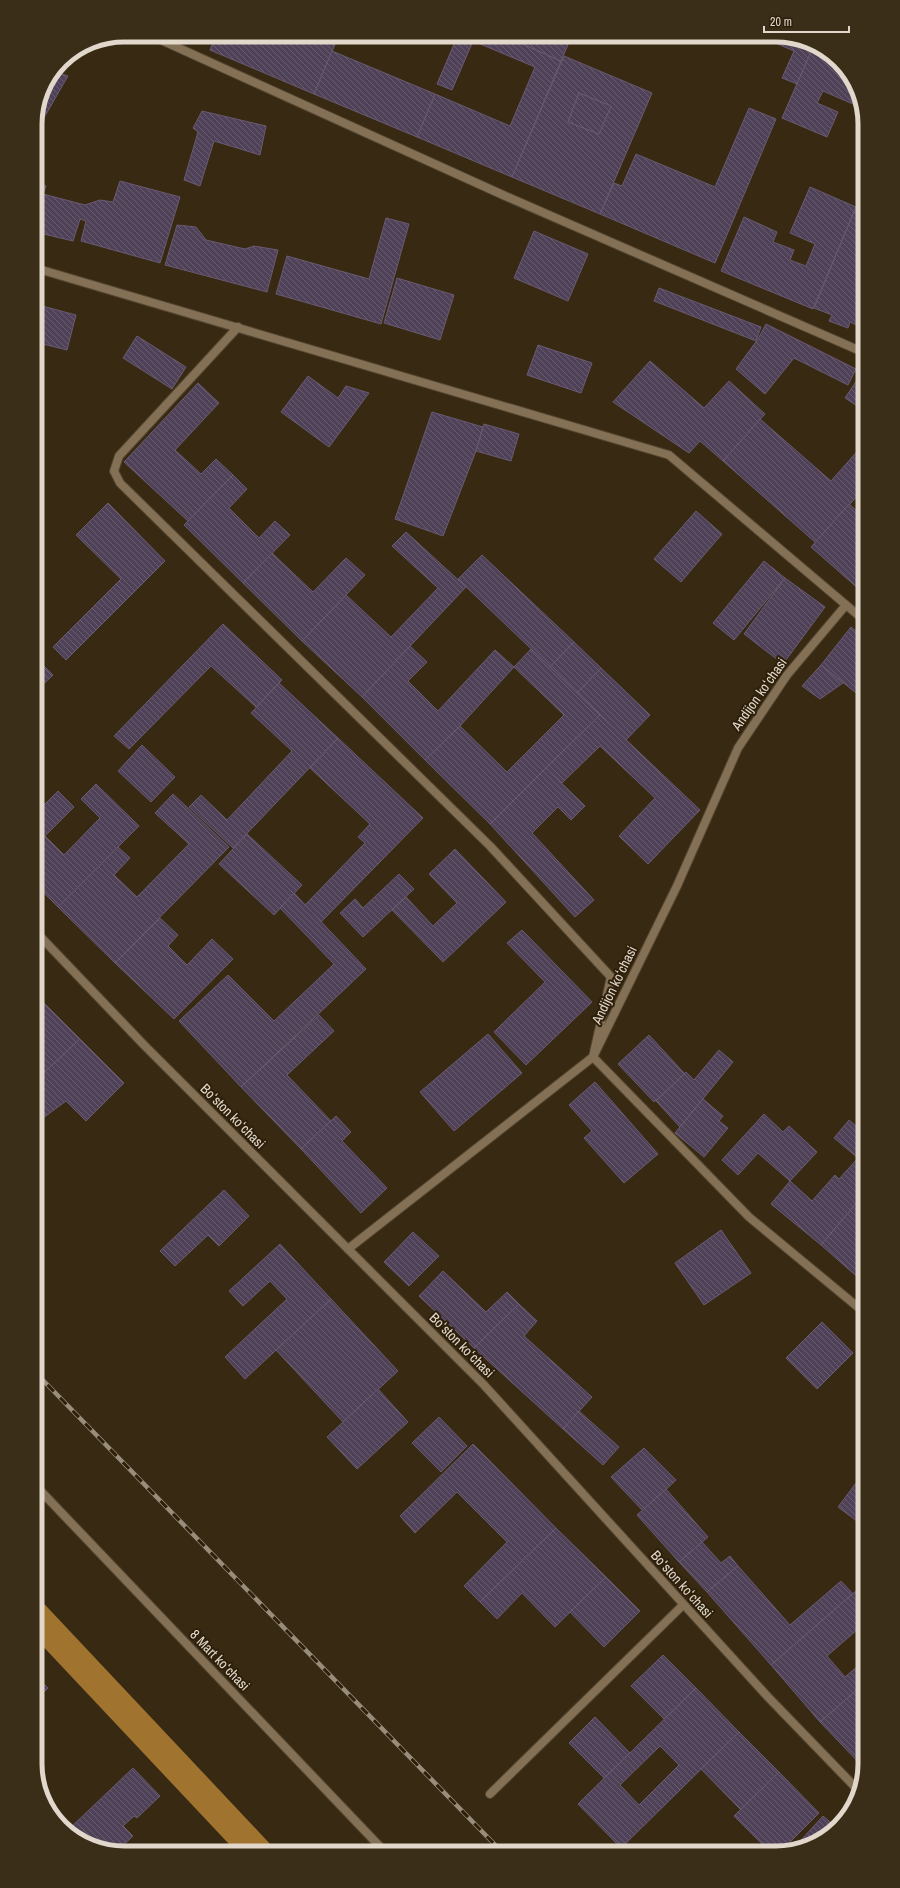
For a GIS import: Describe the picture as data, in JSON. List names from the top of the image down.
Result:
{
  "streets": {
    "street": ["Andijon koʻchasi", "Boʻston koʻchasi", "8 Mart koʻchasi"]
  },
  "scale_bar": "20 m"
}
